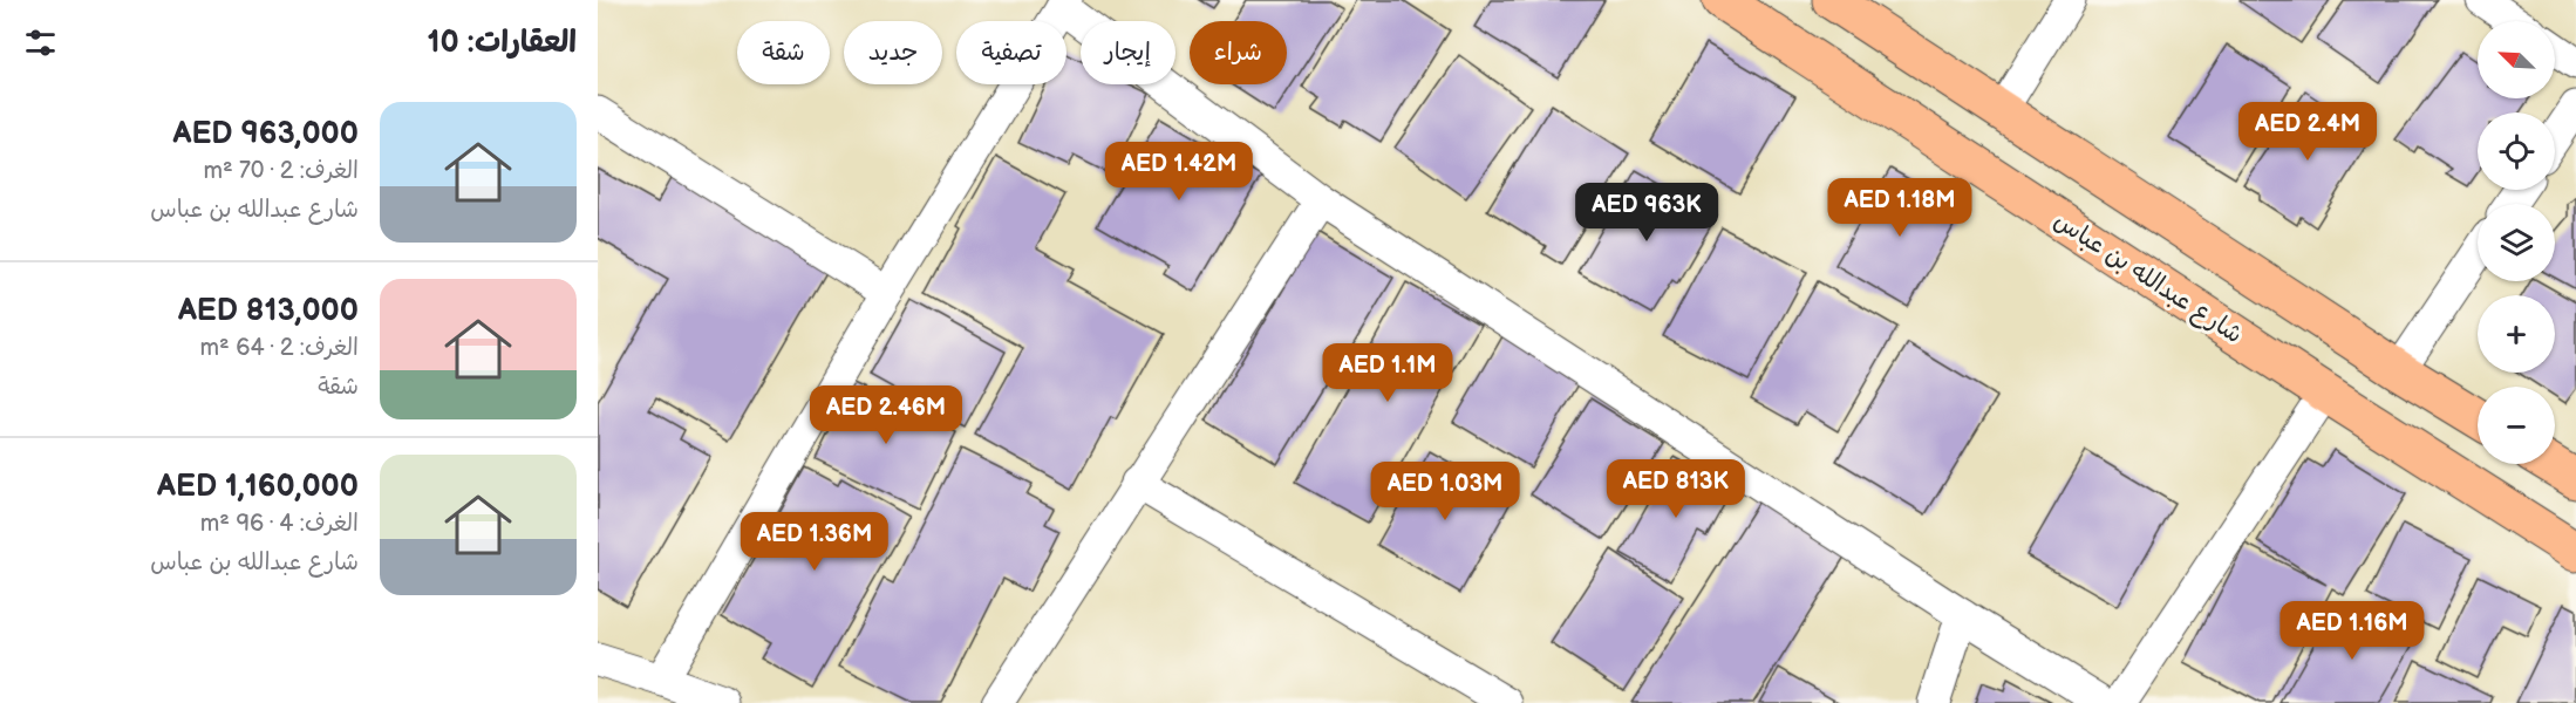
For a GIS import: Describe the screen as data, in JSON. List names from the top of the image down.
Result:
{
  "streets": {
    "main road": ["شارع عبدالله بن عباس"]
  },
  "north": "top left",
  "page": {
    "heading": "العقارات: 10",
    "map_buttons": ["+", "−"],
    "chip": [
      "شراء",
      "إيجار",
      "تصفية",
      "جديد",
      "شقة"
    ],
    "list": [
      {
        "name": "AED 963,000",
        "note": "الغرف: 2 · 70 m² · شارع عبدالله بن عباس"
      },
      {
        "name": "AED 813,000",
        "note": "الغرف: 2 · 64 m² · شقة"
      },
      {
        "name": "AED 1,160,000",
        "note": "الغرف: 4 · 96 m² · شارع عبدالله بن عباس"
      }
    ],
    "price": [
      "AED 2.4M",
      "AED 1.42M",
      "AED 1.18M",
      "AED 963K",
      "AED 1.1M",
      "AED 2.46M",
      "AED 813K",
      "AED 1.03M",
      "AED 1.36M",
      "AED 1.16M"
    ]
  }
}
